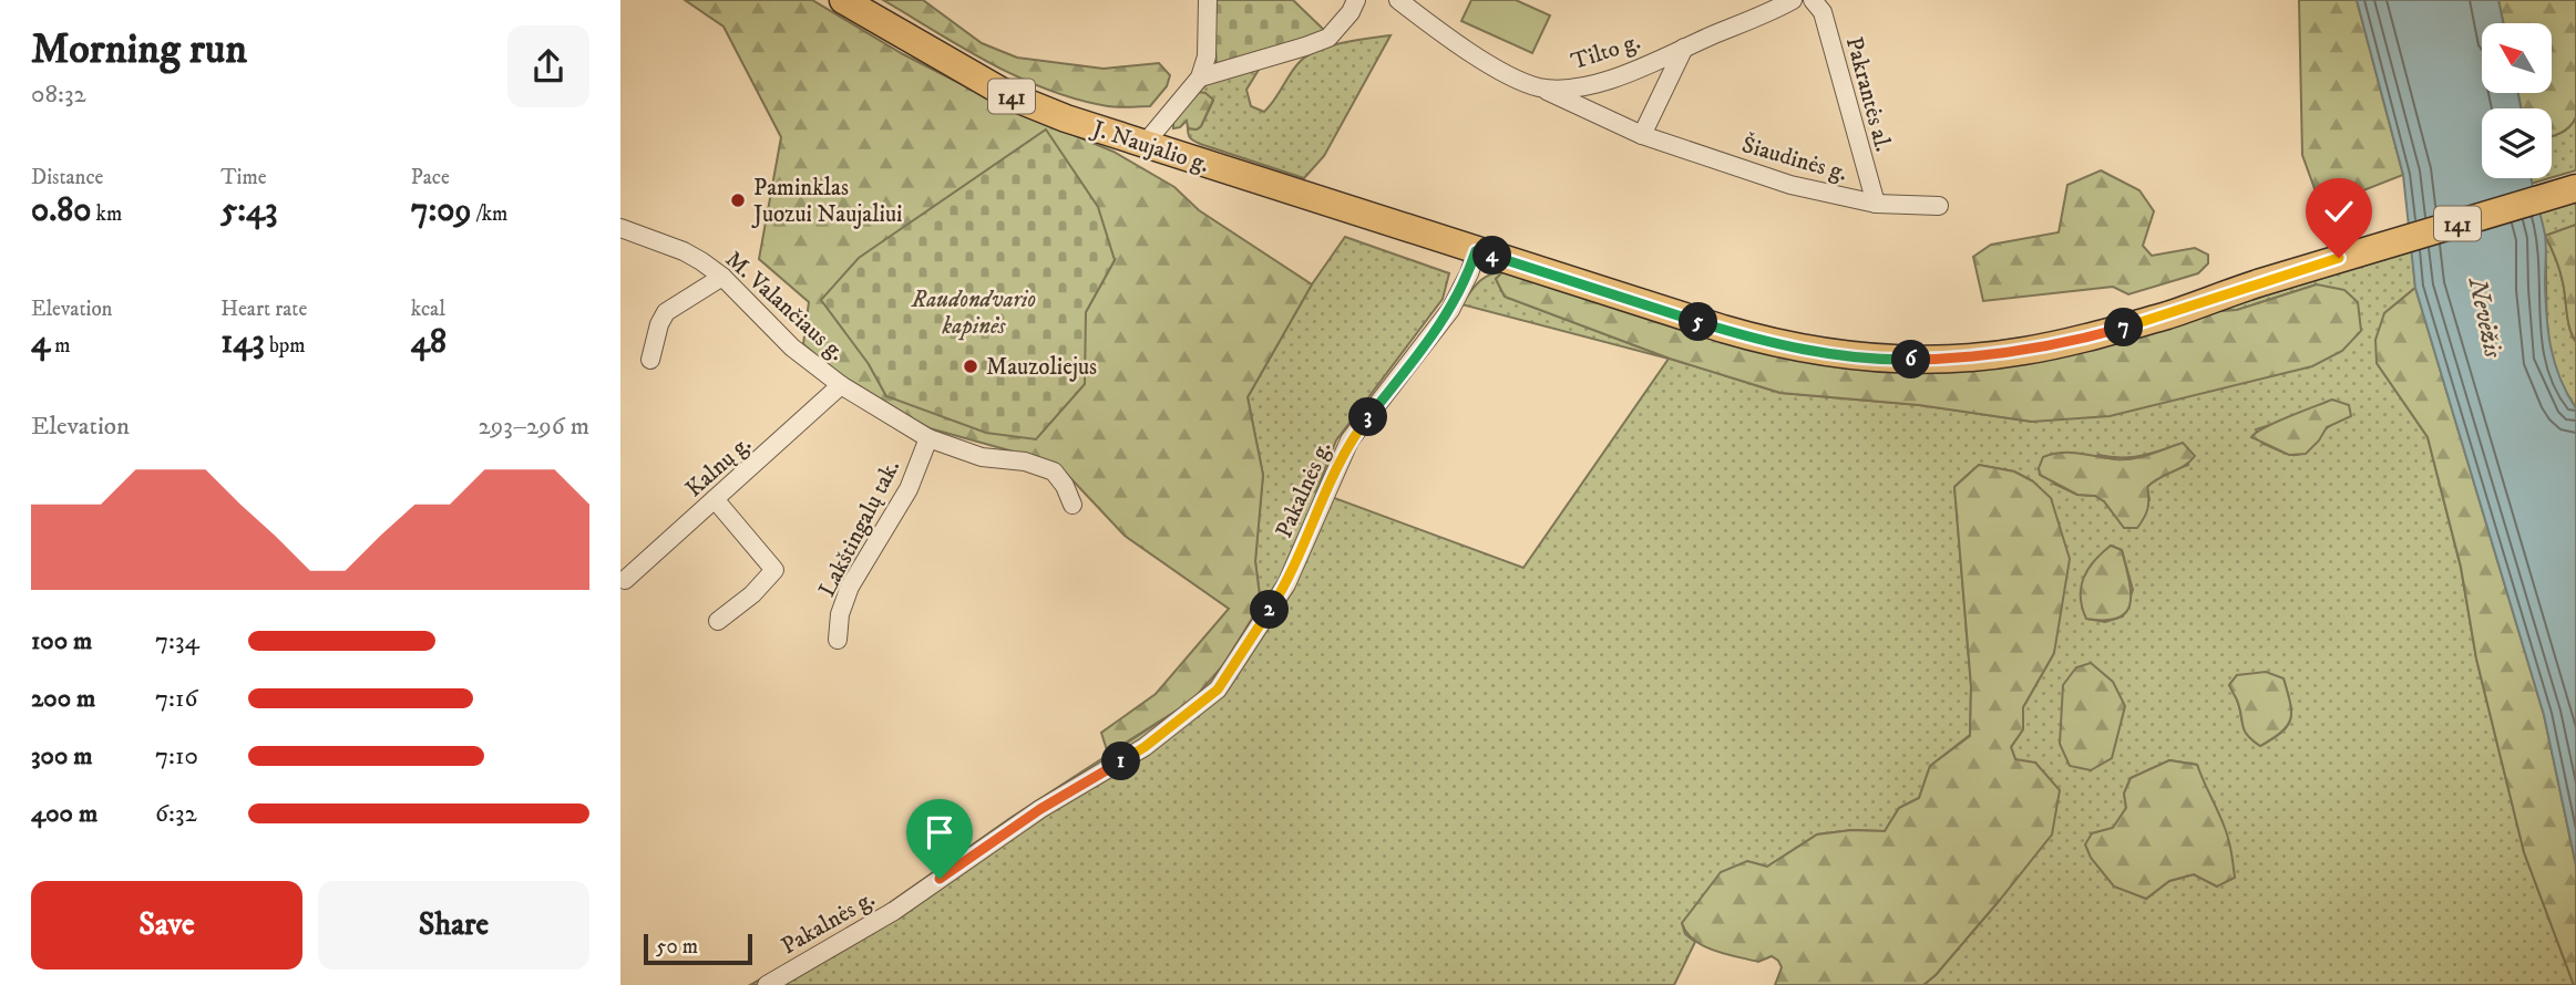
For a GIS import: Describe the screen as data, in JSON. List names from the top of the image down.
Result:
{
  "streets": {
    "main road": ["141", "J. Naujalio g."],
    "street": [
      "Tilto g.",
      "Pakrantės al.",
      "Šiaudinės g.",
      "M. Valančiaus g.",
      "Kalnų g.",
      "Pakalnės g.",
      "Lakštingalų tak."
    ]
  },
  "crossings": [
    ["Tilto g.", "Šiaudinės g."],
    ["Pakrantės al.", "Šiaudinės g."],
    ["141", "J. Naujalio g."],
    ["141", "Pakalnės g."],
    ["J. Naujalio g.", "Pakalnės g."],
    ["M. Valančiaus g.", "Kalnų g."],
    ["M. Valančiaus g.", "Lakštingalų tak."]
  ],
  "water": ["Nevėžis"],
  "parks": ["Raudondvario kapinės"],
  "places": ["Paminklas Juozui Naujaliui", "Mauzoliejus"],
  "scale_bar": "50 m",
  "north": "top left",
  "page": {
    "heading": ["Morning run", "08:32"],
    "stats": [
      ["Distance", "0.80 km"],
      ["Time", "5:43"],
      ["Pace", "7:09 /km"],
      ["Elevation", "4 m"],
      ["Heart rate", "143 bpm"],
      ["kcal", "48"]
    ],
    "pins": [
      "4",
      "5",
      "7",
      "6",
      "3",
      "2",
      "1"
    ],
    "chart": ["Elevation", "293–296 m"],
    "list": [
      {
        "name": "100 m",
        "note": "7:34"
      },
      {
        "name": "200 m",
        "note": "7:16"
      },
      {
        "name": "300 m",
        "note": "7:10"
      },
      {
        "name": "400 m",
        "note": "6:32"
      }
    ],
    "buttons": ["Save", "Share"],
    "scale": "50 m"
  }
}
